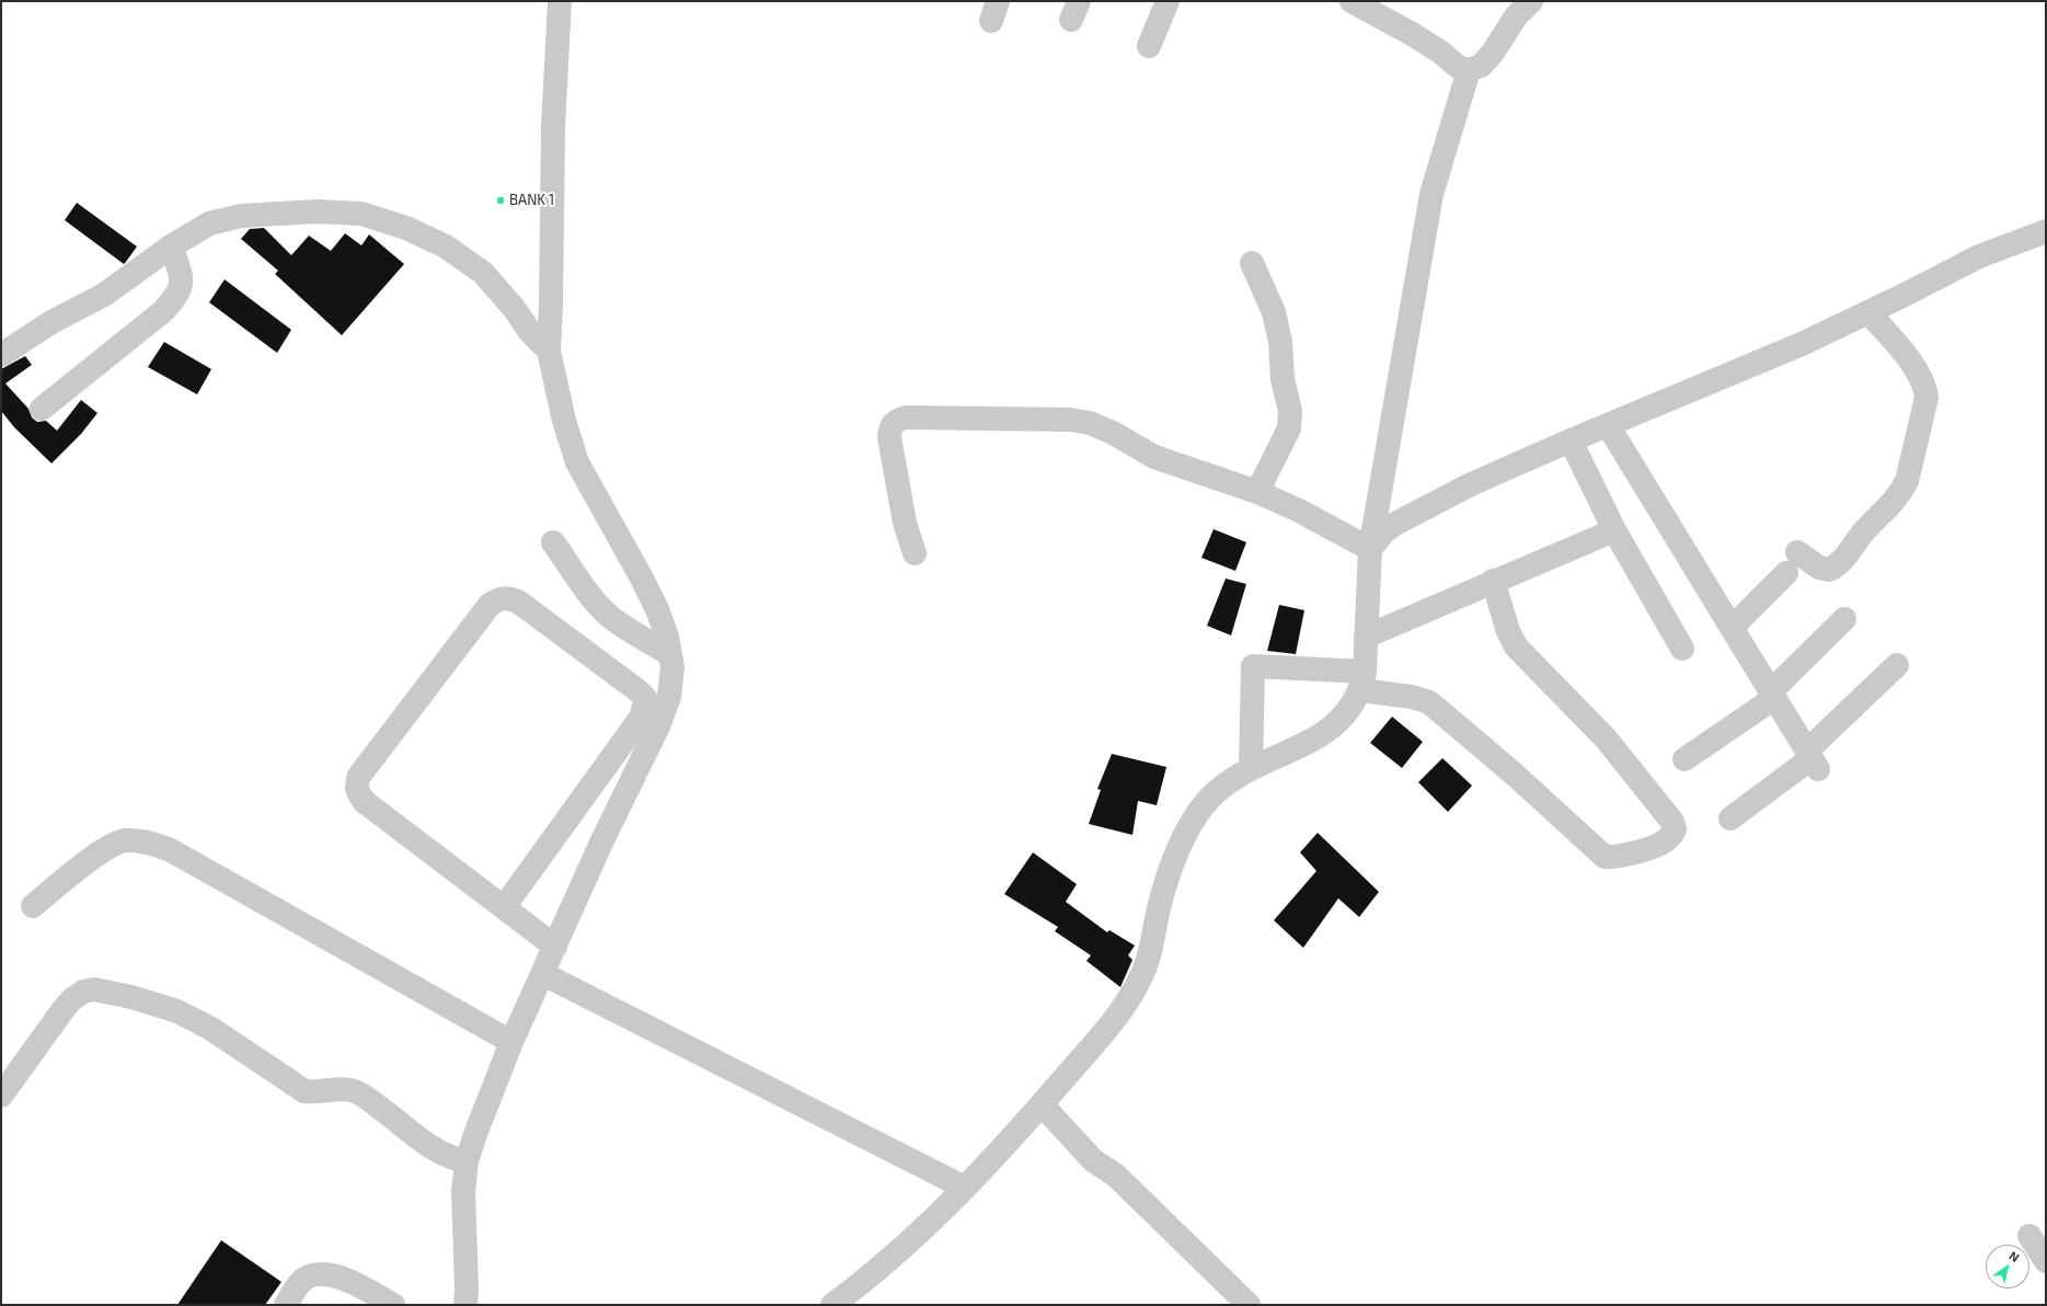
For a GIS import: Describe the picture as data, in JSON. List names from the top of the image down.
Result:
{
  "places": ["BANK 1"],
  "north": "top right"
}
